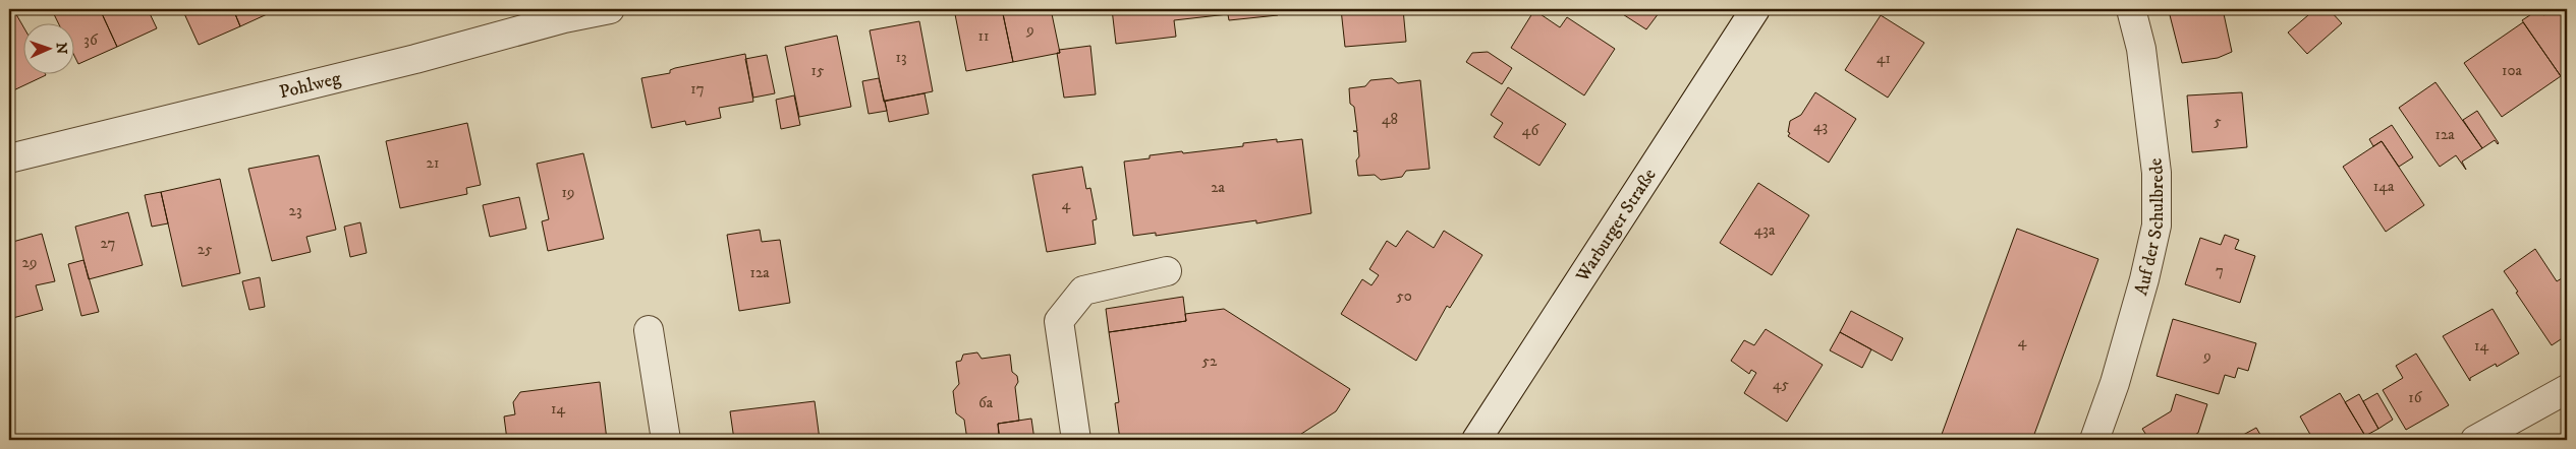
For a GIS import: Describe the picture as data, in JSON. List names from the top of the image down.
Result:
{
  "streets": {
    "street": ["Pohlweg", "Warburger Straße", "Auf der Schulbrede"]
  },
  "house_numbers": [
    "9",
    "11",
    "36",
    "13",
    "41",
    "15",
    "10a",
    "17",
    "48",
    "5",
    "43",
    "46",
    "12a",
    "21",
    "14a",
    "2a",
    "19",
    "4",
    "23",
    "43a",
    "27",
    "25",
    "29",
    "7",
    "12a",
    "50",
    "4",
    "14",
    "9",
    "52",
    "45",
    "16",
    "6a",
    "14"
  ],
  "north": "right"
}
